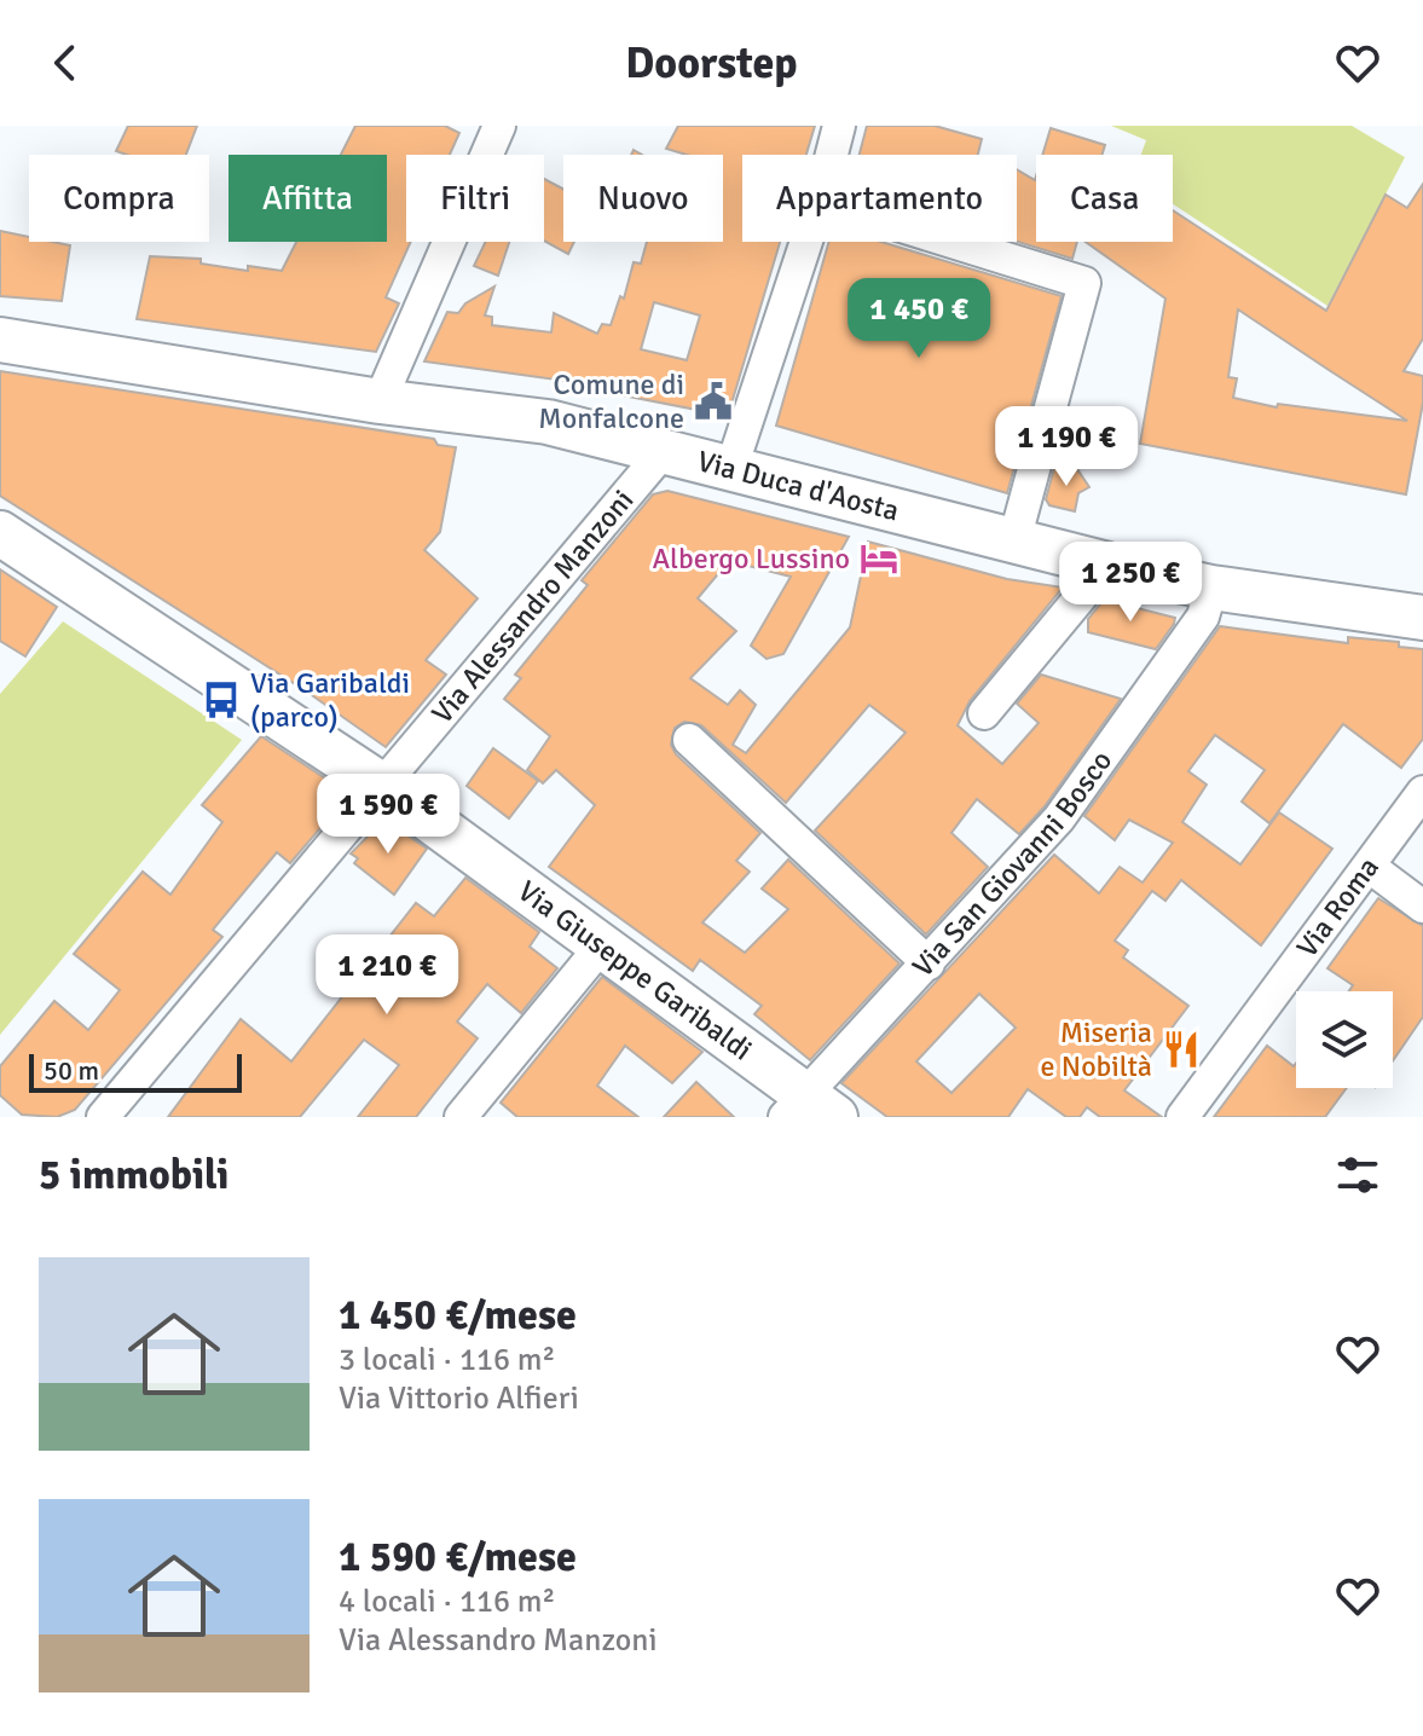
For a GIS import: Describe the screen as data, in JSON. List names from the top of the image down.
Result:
{
  "streets": {
    "main road": ["Via Duca d'Aosta", "Via Giuseppe Garibaldi"],
    "street": ["Via Alessandro Manzoni", "Via San Giovanni Bosco", "Via Roma"]
  },
  "crossings": [
    ["Via Duca d'Aosta", "Via Alessandro Manzoni"],
    ["Via Duca d'Aosta", "Via San Giovanni Bosco"],
    ["Via Alessandro Manzoni", "Via Giuseppe Garibaldi"],
    ["Via San Giovanni Bosco", "Via Giuseppe Garibaldi"]
  ],
  "places": {
    "public building": ["Comune di Monfalcone"],
    "hotel": ["Albergo Lussino"],
    "bus stop": ["Via Garibaldi (parco)"],
    "restaurant": ["Miseria e Nobiltà"]
  },
  "scale_bar": "50 m",
  "page": {
    "header": "Doorstep",
    "chip": [
      "Compra",
      "Affitta",
      "Filtri",
      "Nuovo",
      "Appartamento",
      "Casa"
    ],
    "price": [
      "1 450 €",
      "1 190 €",
      "1 250 €",
      "1 590 €",
      "1 210 €"
    ],
    "scale": "50 m",
    "heading": "5 immobili",
    "list": [
      {
        "name": "1 450 €/mese",
        "note": "3 locali · 116 m² · Via Vittorio Alfieri"
      },
      {
        "name": "1 590 €/mese",
        "note": "4 locali · 116 m² · Via Alessandro Manzoni"
      }
    ]
  }
}
